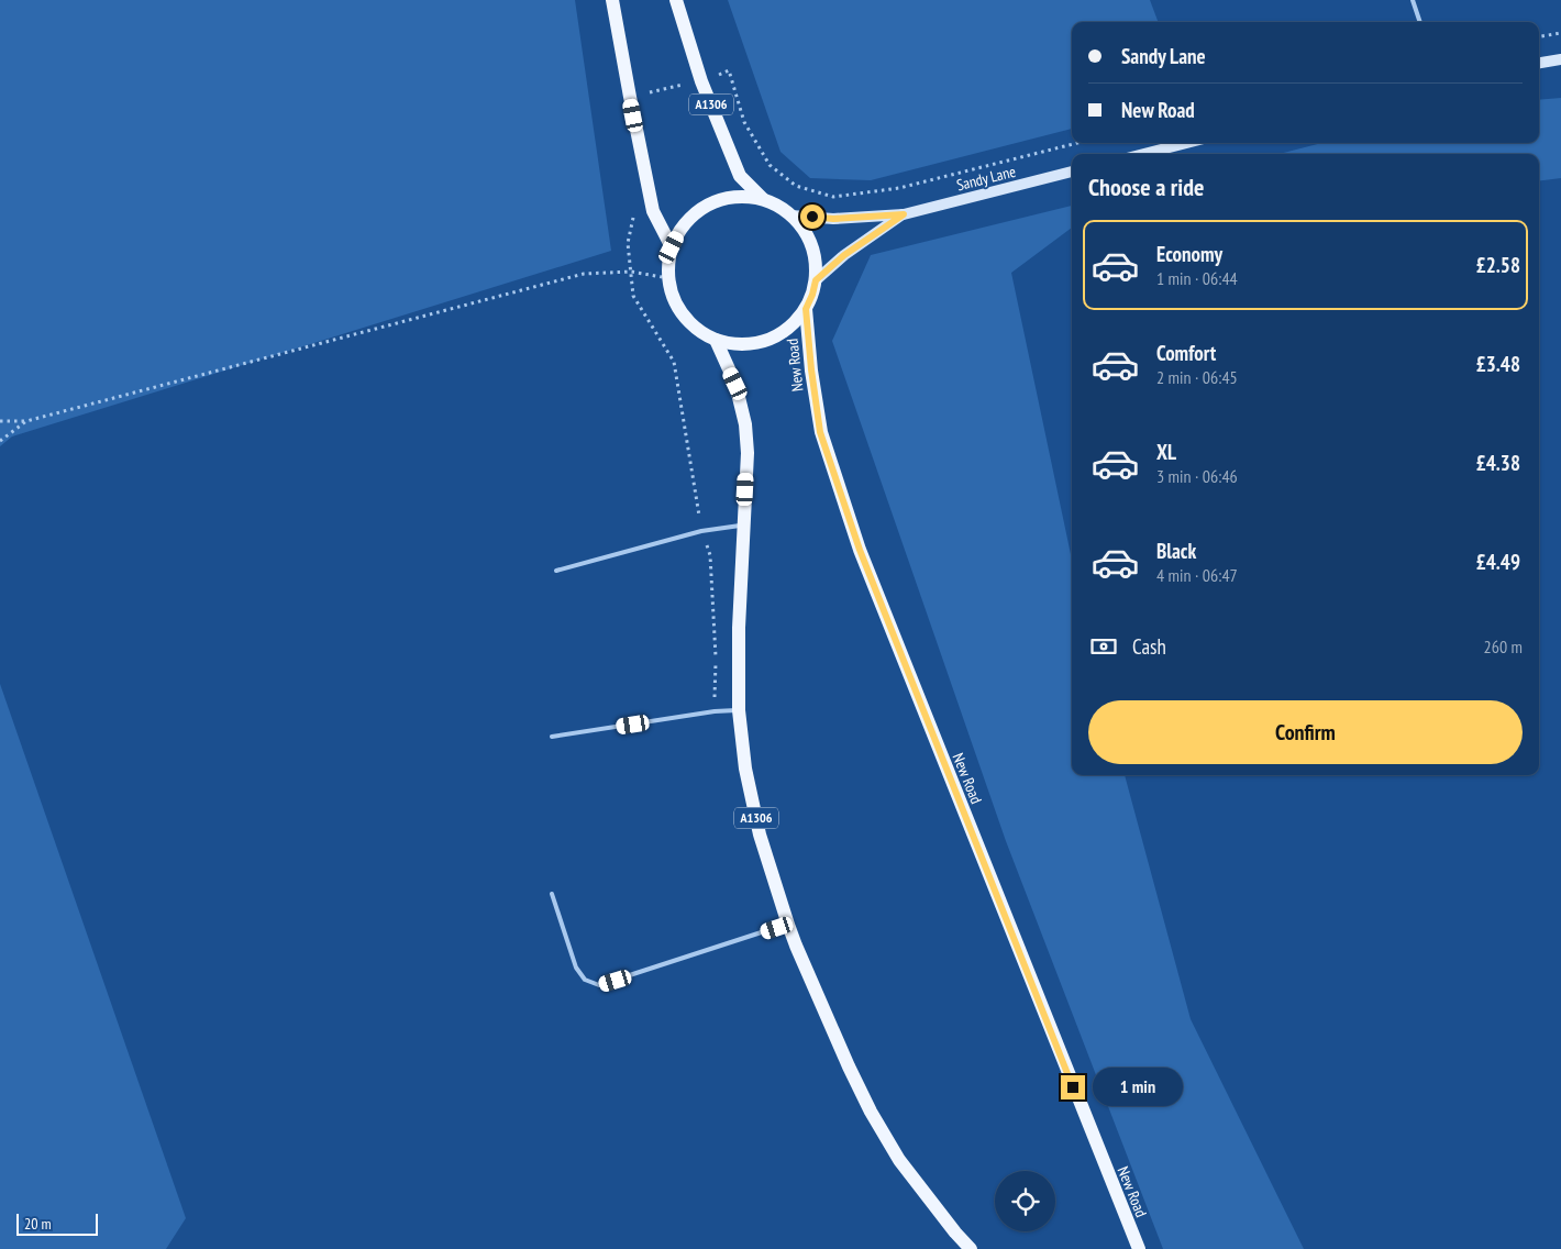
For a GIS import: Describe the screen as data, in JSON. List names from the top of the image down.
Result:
{
  "streets": {
    "main road": ["A1306", "Sandy Lane", "New Road"]
  },
  "crossings": [
    ["A1306", "Sandy Lane"],
    ["A1306", "New Road"],
    ["Sandy Lane", "New Road"]
  ],
  "scale_bar": "20 m",
  "page": {
    "banner": ["Sandy Lane", "New Road"],
    "heading": "Choose a ride",
    "list": [
      {
        "name": "Economy",
        "note": "1 min · 06:44",
        "value": "£2.58"
      },
      {
        "name": "Comfort",
        "note": "2 min · 06:45",
        "value": "£3.48"
      },
      {
        "name": "XL",
        "note": "3 min · 06:46",
        "value": "£4.38"
      },
      {
        "name": "Black",
        "note": "4 min · 06:47",
        "value": "£4.49"
      }
    ],
    "pay": ["Cash", "260 m"],
    "buttons": "Confirm",
    "bubble": "1 min",
    "scale": "20 m"
  }
}
